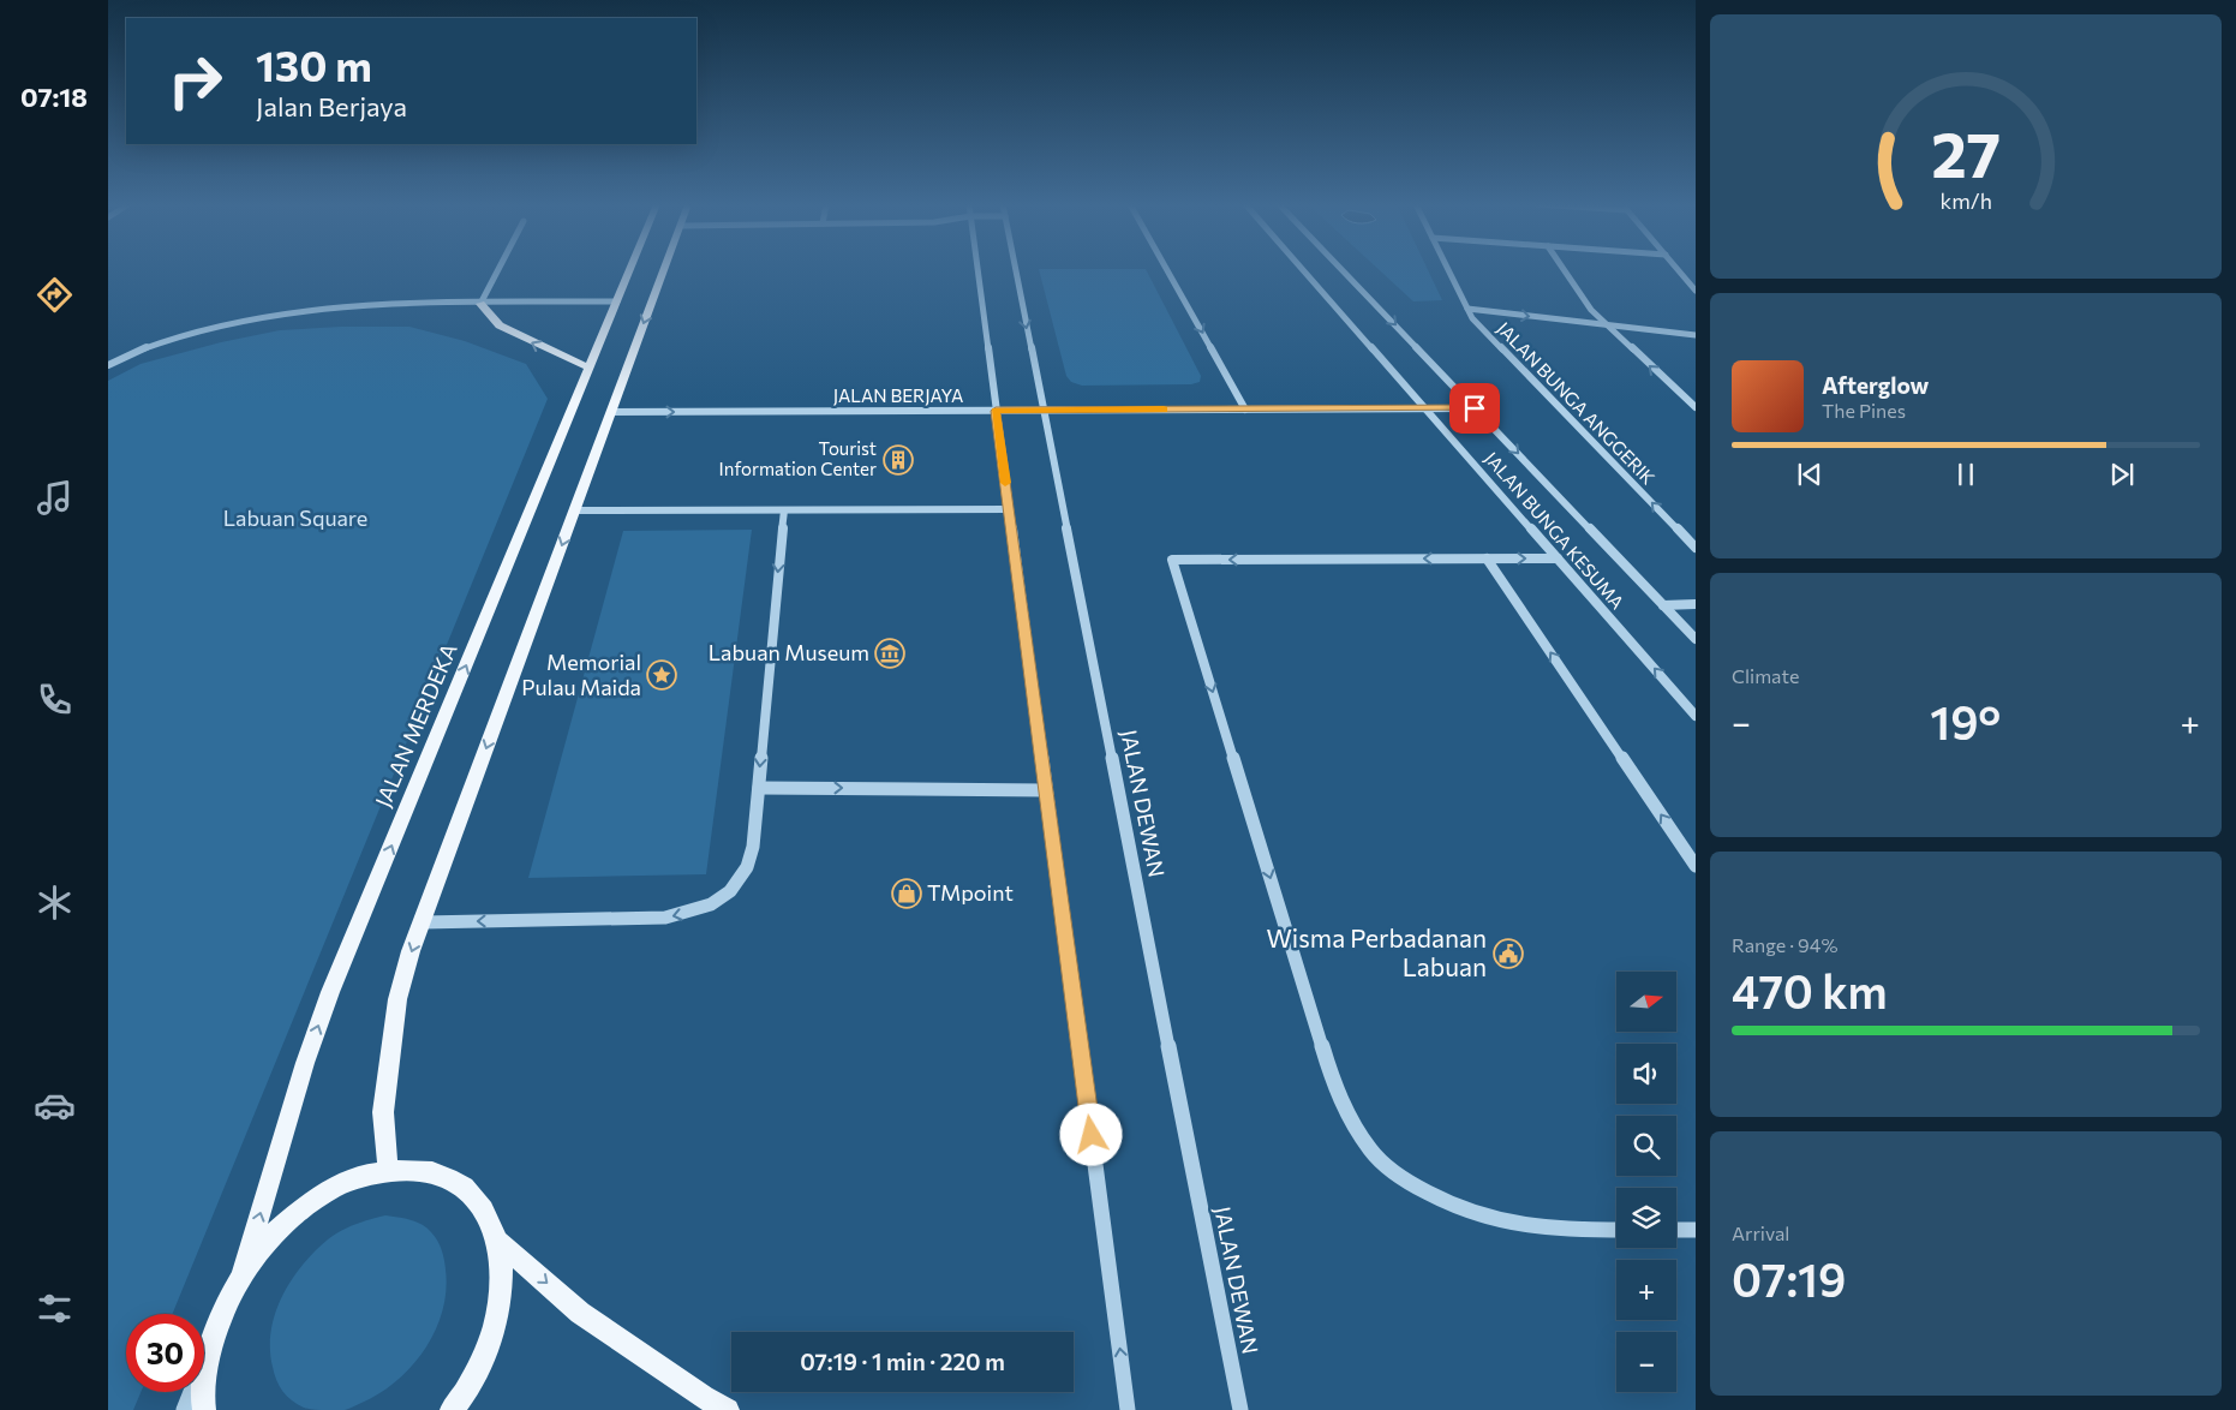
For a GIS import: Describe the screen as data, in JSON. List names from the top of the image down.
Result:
{
  "streets": {
    "main road": ["JALAN MERDEKA"],
    "street": [
      "JALAN BERJAYA",
      "JALAN BUNGA ANGGERIK",
      "JALAN BUNGA KESUMA",
      "JALAN DEWAN"
    ]
  },
  "crossings": [
    ["JALAN BERJAYA", "JALAN BUNGA KESUMA"],
    ["JALAN BERJAYA", "JALAN DEWAN"]
  ],
  "one_way": ["JALAN BERJAYA", "JALAN BUNGA ANGGERIK"],
  "parks": ["Labuan Square"],
  "places": {
    "building": ["Tourist Information Center"],
    "museum": ["Labuan Museum"],
    "place": ["Memorial Pulau Maida"],
    "shop": ["TMpoint"],
    "public building": ["Wisma Perbadanan Labuan"]
  },
  "north": "right",
  "page": {
    "tabs": "07:18",
    "turn": ["130 m", "Jalan Berjaya"],
    "song": ["Afterglow", "The Pines"],
    "tile": [
      "Climate",
      ["Range · 94%", "470 km"],
      ["Arrival", "07:19"]
    ],
    "heat": ["−", "19°", "+"],
    "map_buttons": ["+", "−"],
    "limit": "30",
    "trip": "07:19 · 1 min · 220 m",
    "gauge": ["27", "km/h"]
  }
}
